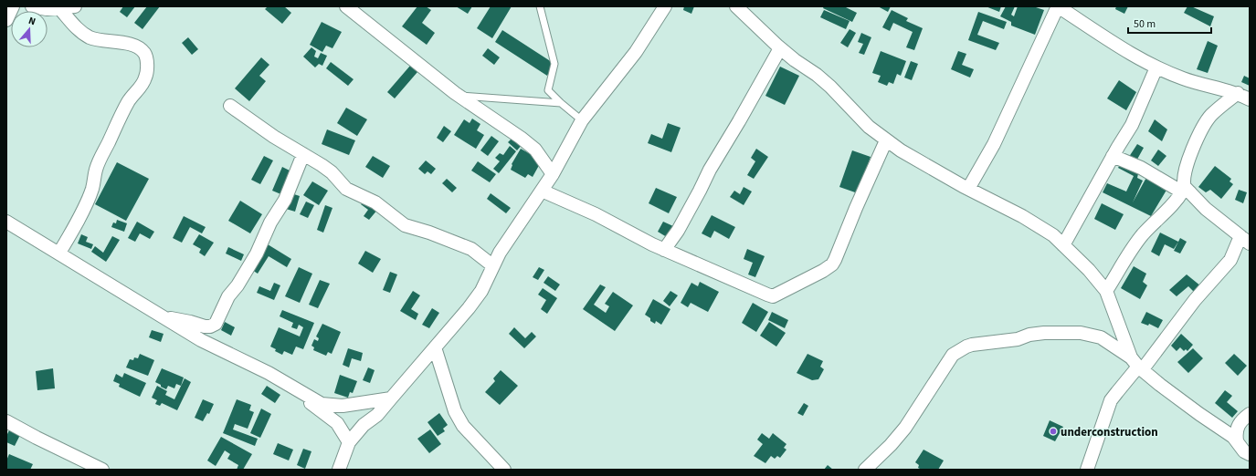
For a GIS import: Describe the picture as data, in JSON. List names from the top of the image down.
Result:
{
  "places": ["underconstruction"],
  "scale_bar": "50 m",
  "north": "top"
}
